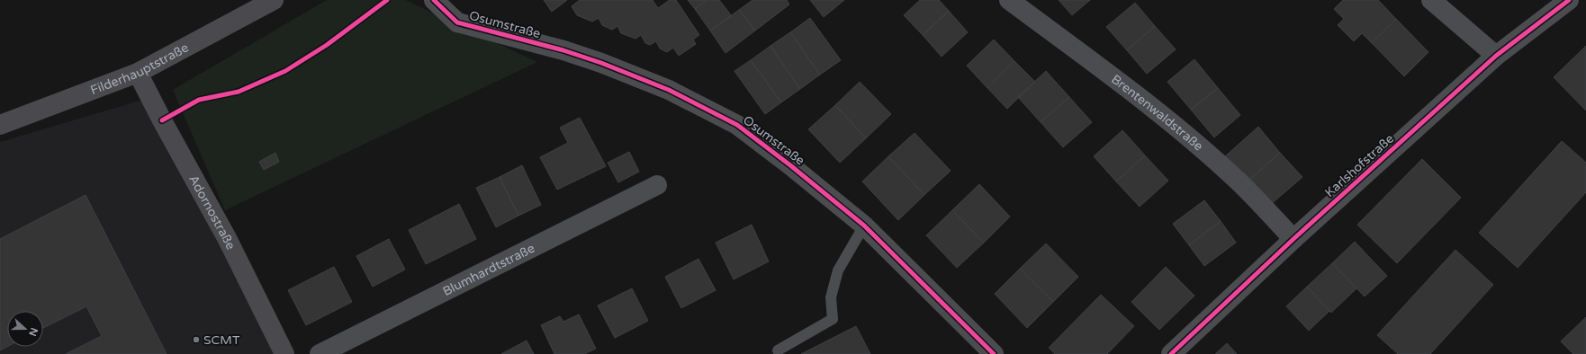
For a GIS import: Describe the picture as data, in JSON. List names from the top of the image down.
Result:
{
  "streets": {
    "street": [
      "Osumstraße",
      "Filderhauptstraße",
      "Brentenwaldstraße",
      "Karlshofstraße",
      "Adornostraße",
      "Blumhardtstraße"
    ]
  },
  "crossings": [
    ["Filderhauptstraße", "Adornostraße"],
    ["Brentenwaldstraße", "Karlshofstraße"]
  ],
  "places": ["SCMT"],
  "north": "right"
}
